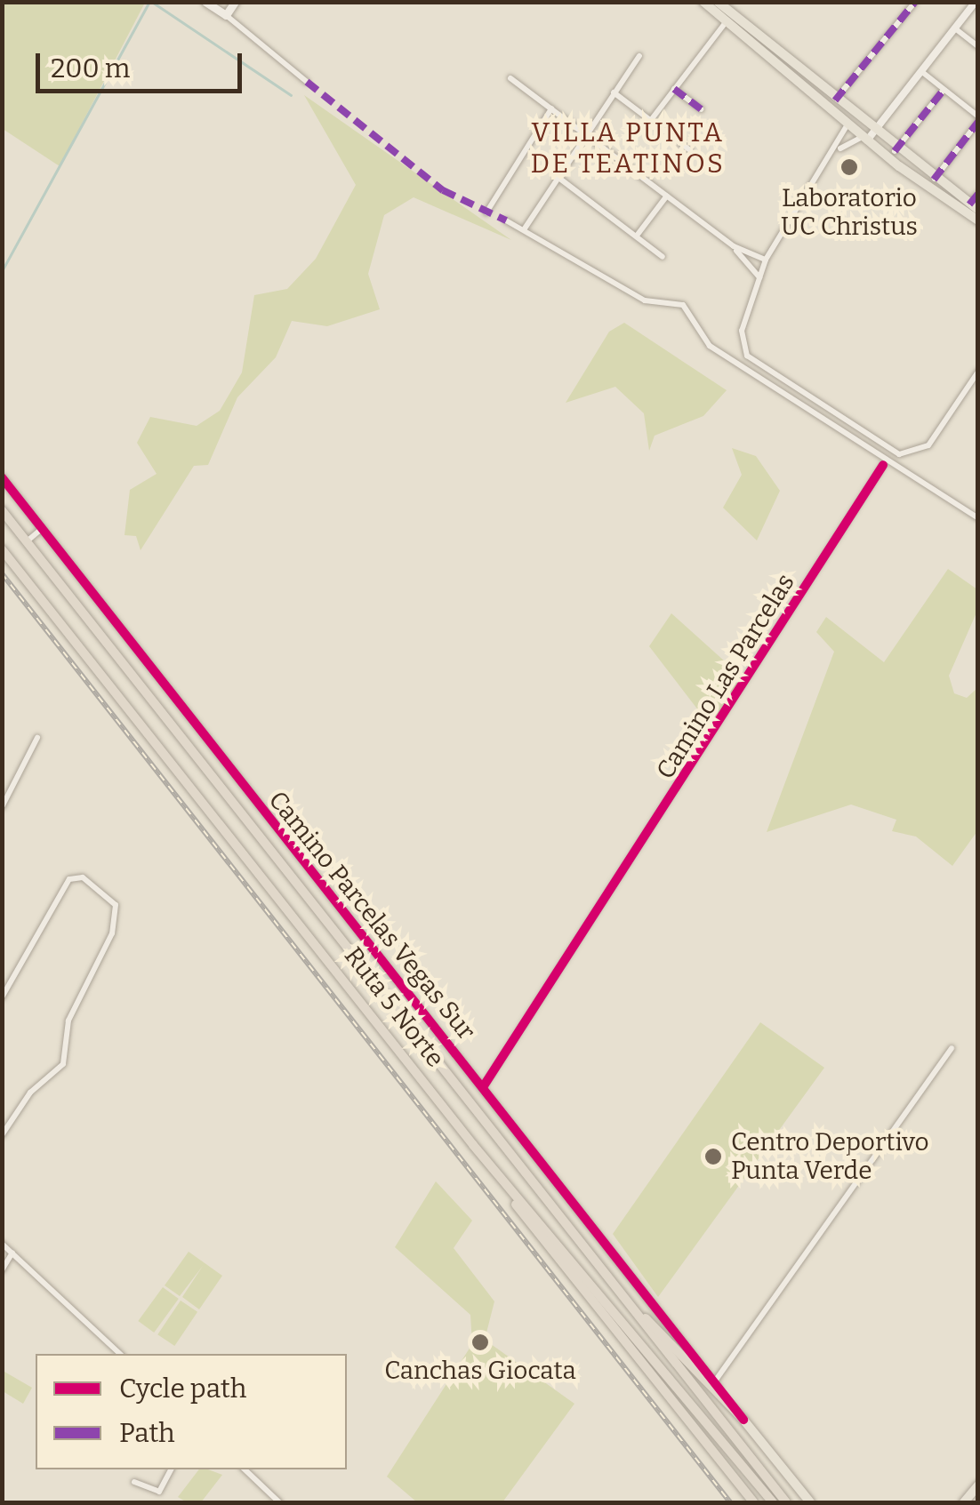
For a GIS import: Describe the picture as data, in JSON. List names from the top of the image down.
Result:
{
  "streets": {
    "highway": ["Ruta 5 Norte"],
    "main road": ["Camino Parcelas Vegas Sur"],
    "street": ["Camino Las Parcelas"]
  },
  "crossings": [
    ["Camino Las Parcelas", "Camino Parcelas Vegas Sur"]
  ],
  "districts": ["VILLA PUNTA DE TEATINOS"],
  "places": ["Laboratorio UC Christus", "Centro Deportivo Punta Verde", "Canchas Giocata"],
  "legend": ["Cycle path", "Path"],
  "scale_bar": "200 m"
}
